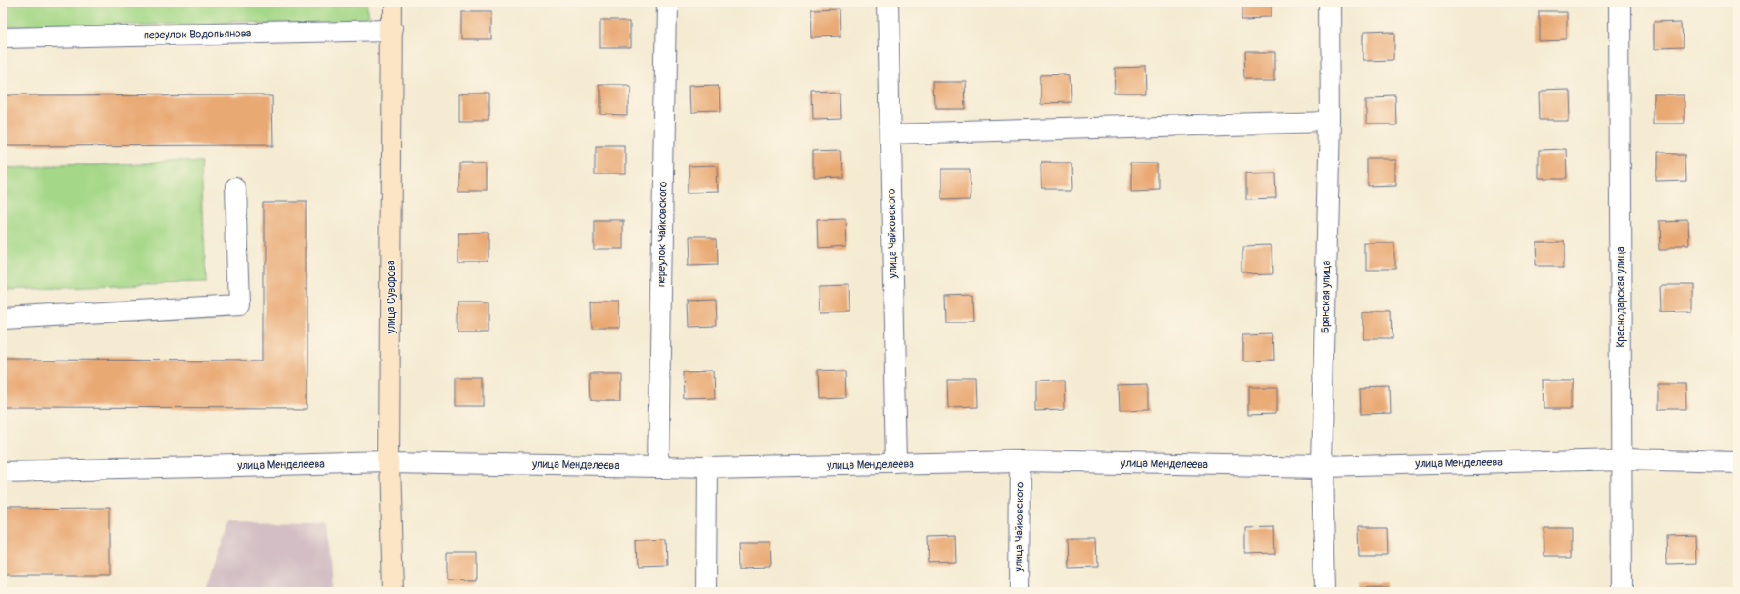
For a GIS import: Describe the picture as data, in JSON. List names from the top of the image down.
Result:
{
  "streets": {
    "street": [
      "переулок Водопьянова",
      "улица Чайковского",
      "переулок Чайковского",
      "улица Суворова",
      "Брянская улица",
      "Краснодарская улица",
      "улица Менделеева"
    ]
  },
  "crossings": [
    ["переулок Водопьянова", "улица Суворова"],
    ["улица Чайковского", "улица Менделеева"],
    ["переулок Чайковского", "улица Менделеева"],
    ["улица Суворова", "улица Менделеева"],
    ["Брянская улица", "улица Менделеева"],
    ["Краснодарская улица", "улица Менделеева"]
  ]
}
